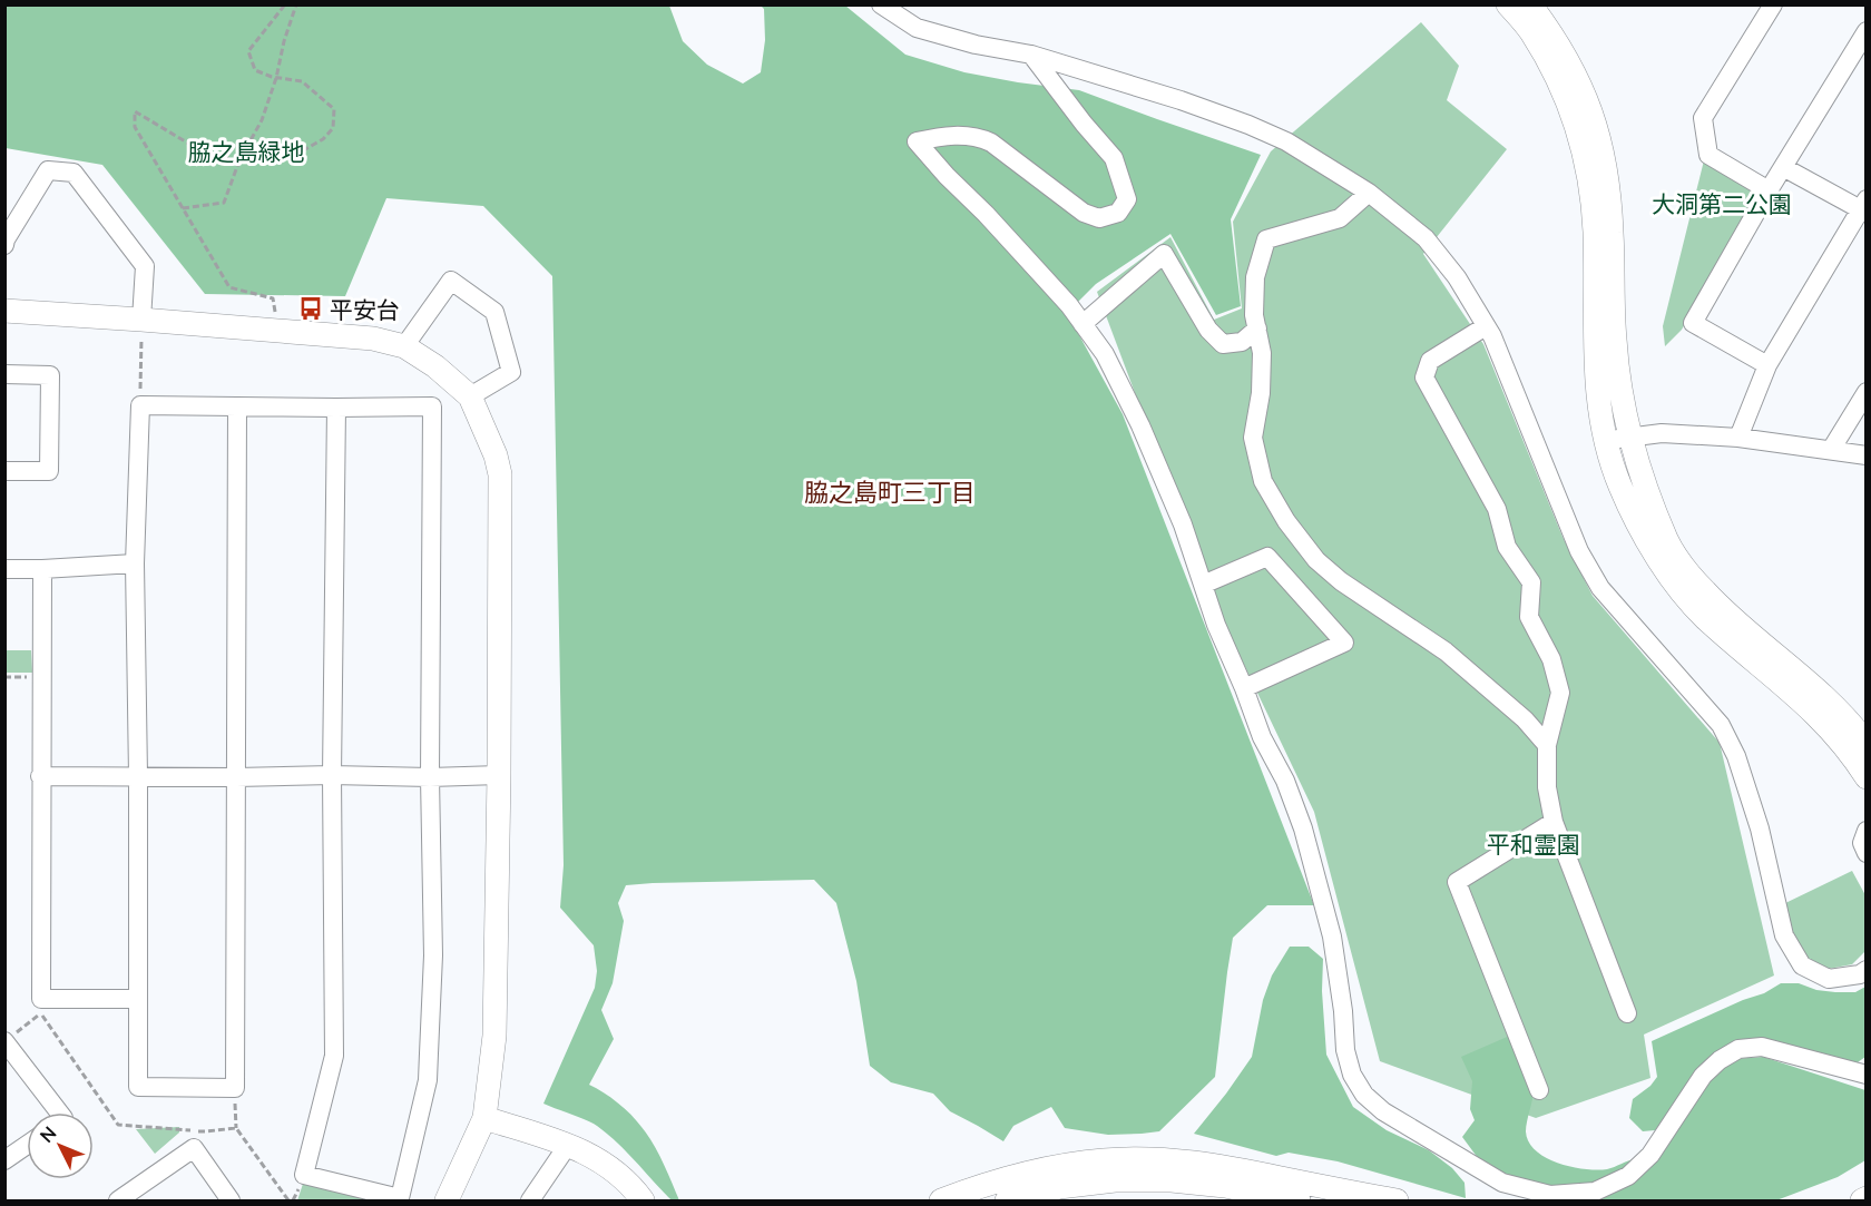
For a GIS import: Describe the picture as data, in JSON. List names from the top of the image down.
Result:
{
  "districts": ["脇之島町三丁目"],
  "parks": ["脇之島緑地", "大洞第二公園", "平和霊園"],
  "places": {
    "bus stop": ["平安台"]
  },
  "north": "top left"
}
